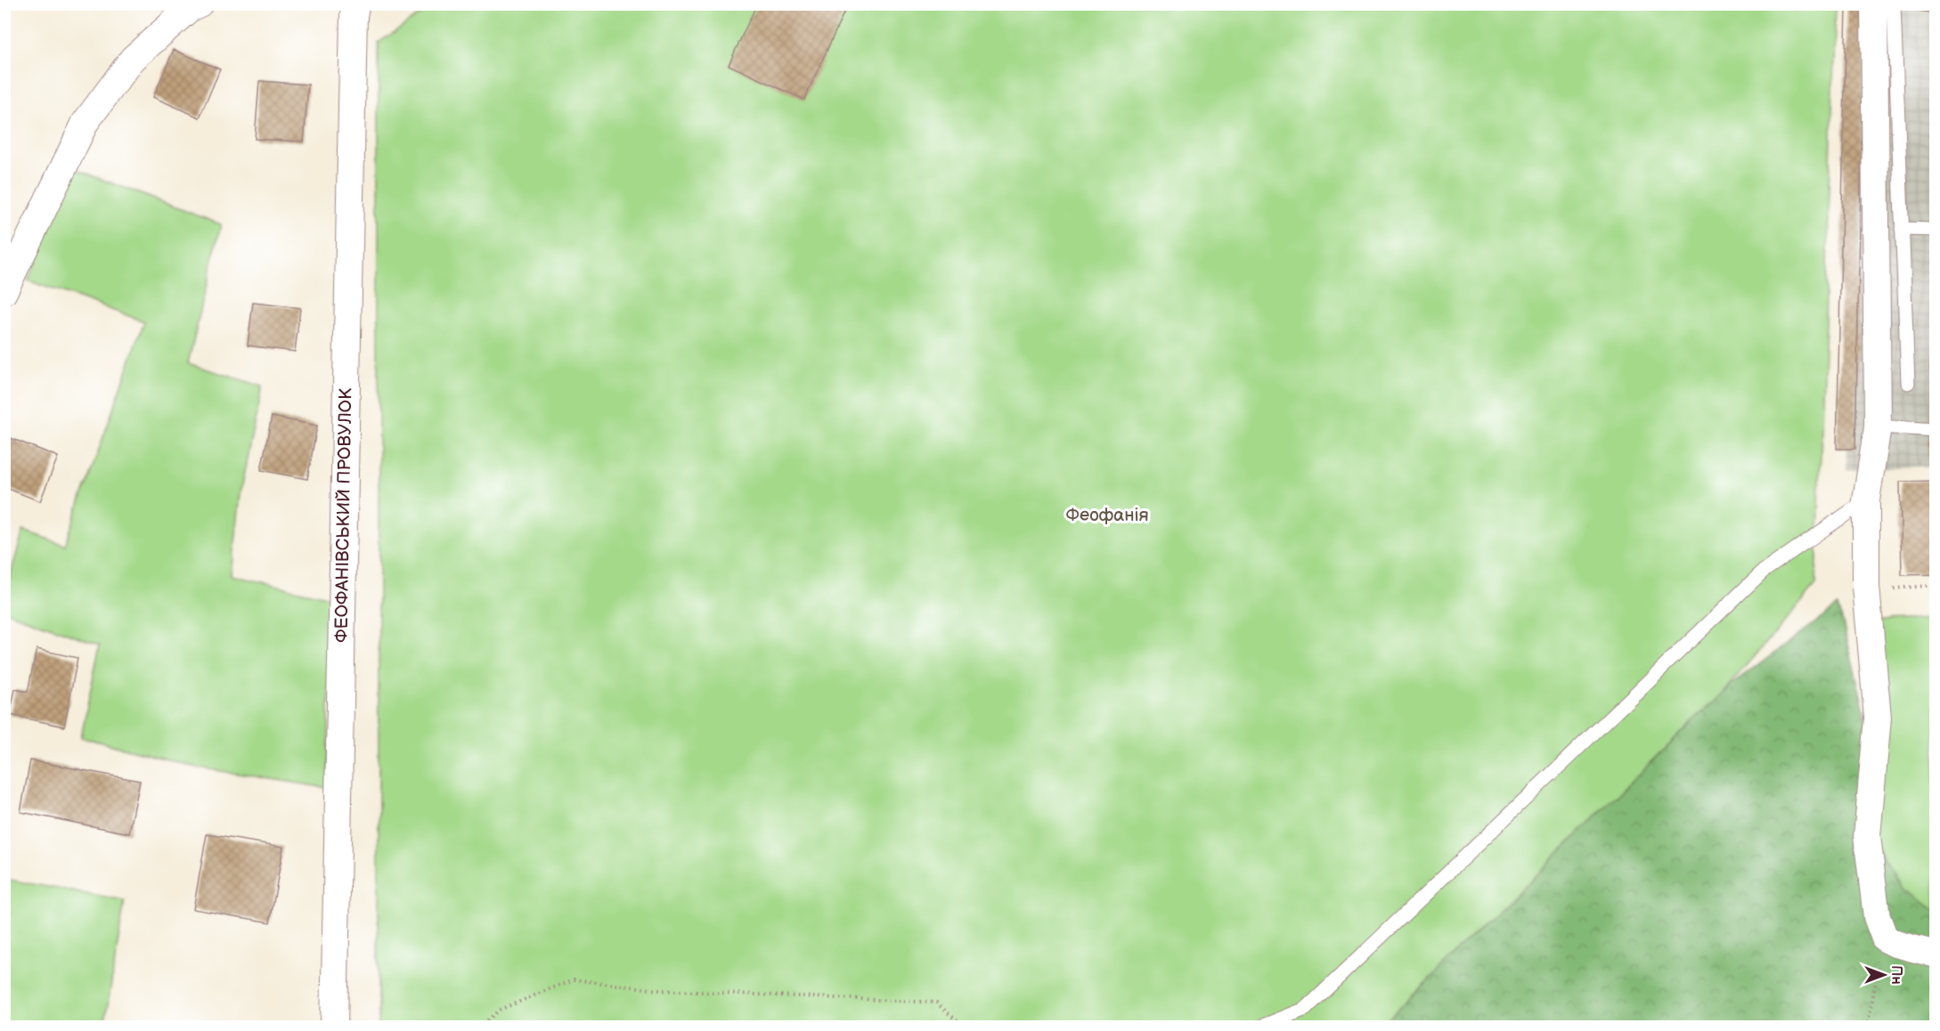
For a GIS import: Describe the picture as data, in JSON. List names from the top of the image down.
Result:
{
  "streets": {
    "street": ["ФЕОФАНІВСЬКИЙ ПРОВУЛОК"]
  },
  "parks": ["Феофанія"],
  "north": "right"
}
